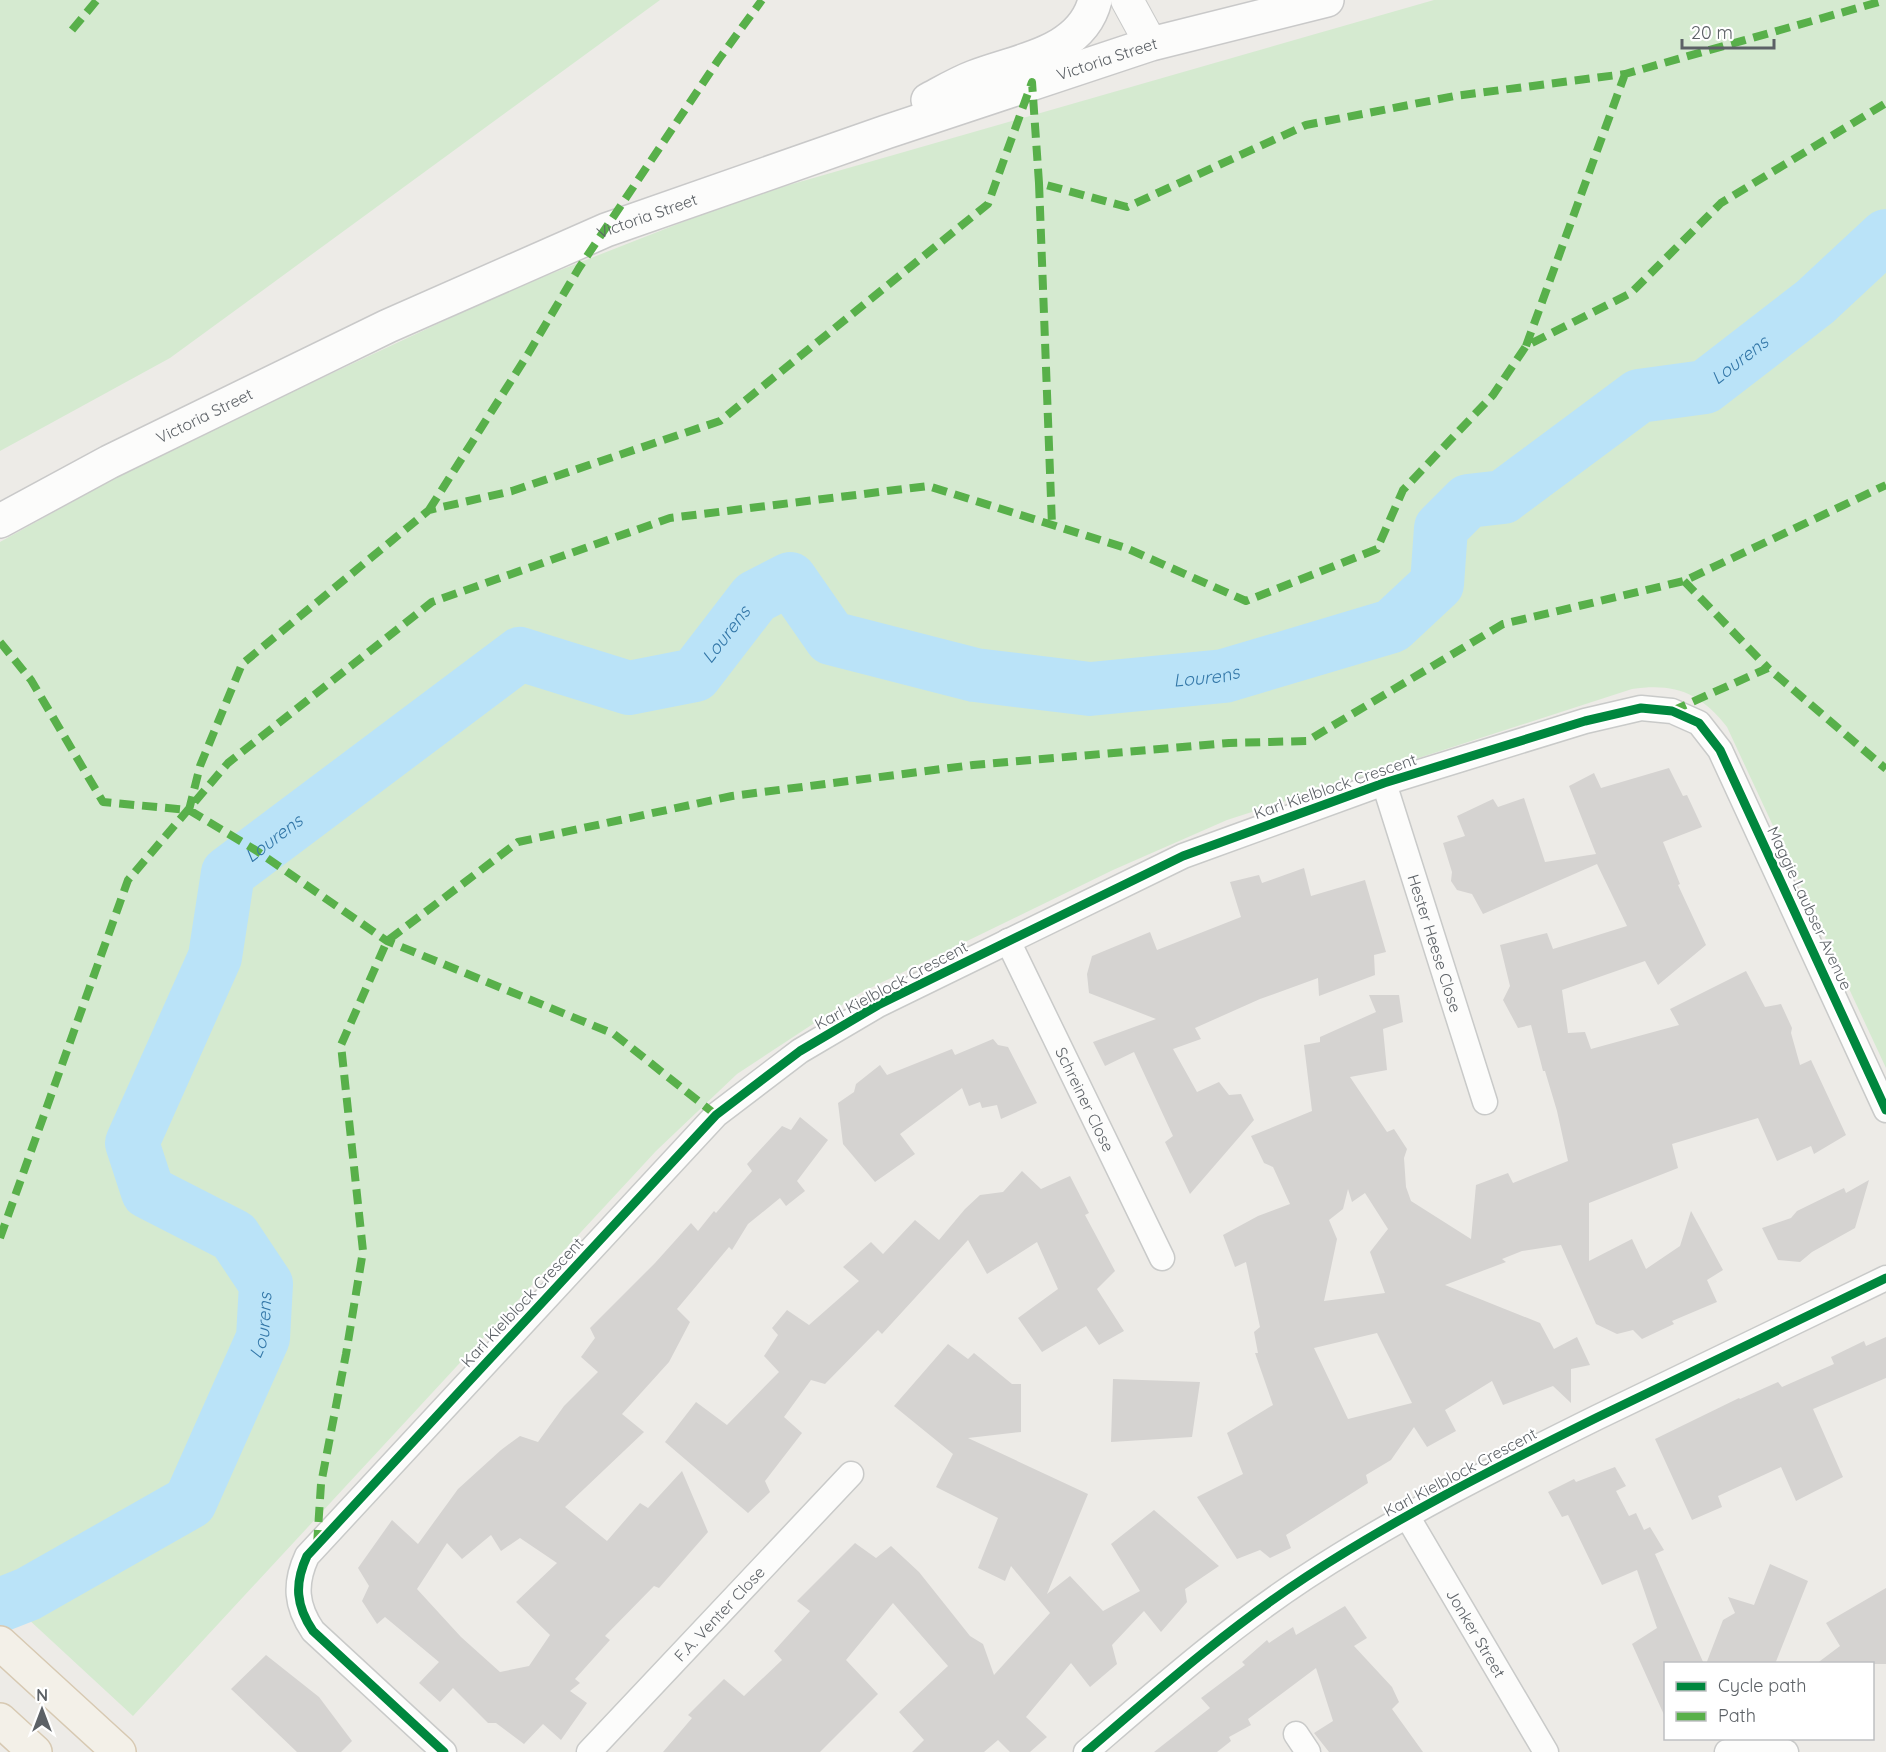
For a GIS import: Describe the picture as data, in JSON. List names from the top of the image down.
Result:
{
  "streets": {
    "main road": ["Victoria Street"],
    "street": [
      "Karl Kielblock Crescent",
      "Maggie Laubser Avenue",
      "Hester Heese Close",
      "Schreiner Close",
      "F.A. Venter Close",
      "Jonker Street"
    ]
  },
  "crossings": [
    ["Karl Kielblock Crescent", "Maggie Laubser Avenue"],
    ["Karl Kielblock Crescent", "Hester Heese Close"],
    ["Karl Kielblock Crescent", "Schreiner Close"],
    ["Karl Kielblock Crescent", "Jonker Street"]
  ],
  "water": ["Lourens"],
  "legend": ["Cycle path", "Path"],
  "scale_bar": "20 m",
  "north": "top"
}
